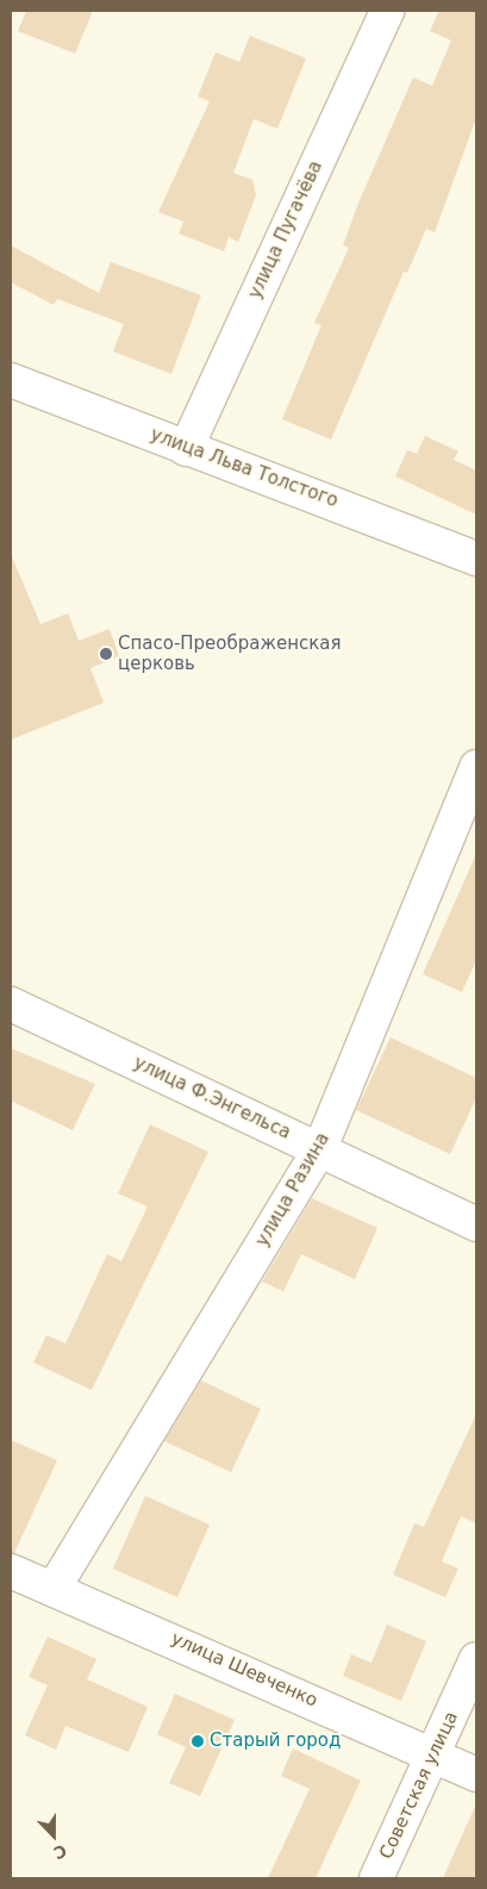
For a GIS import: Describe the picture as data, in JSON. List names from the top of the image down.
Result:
{
  "streets": {
    "street": [
      "улица Пугачёва",
      "улица Льва Толстого",
      "улица Ф.Энгельса",
      "улица Разина",
      "улица Шевченко",
      "Советская улица"
    ]
  },
  "crossings": [
    ["улица Пугачёва", "улица Льва Толстого"],
    ["улица Ф.Энгельса", "улица Разина"],
    ["улица Разина", "улица Шевченко"],
    ["улица Шевченко", "Советская улица"]
  ],
  "places": ["Спасо-Преображенская церковь", "Старый город"],
  "north": "bottom"
}
